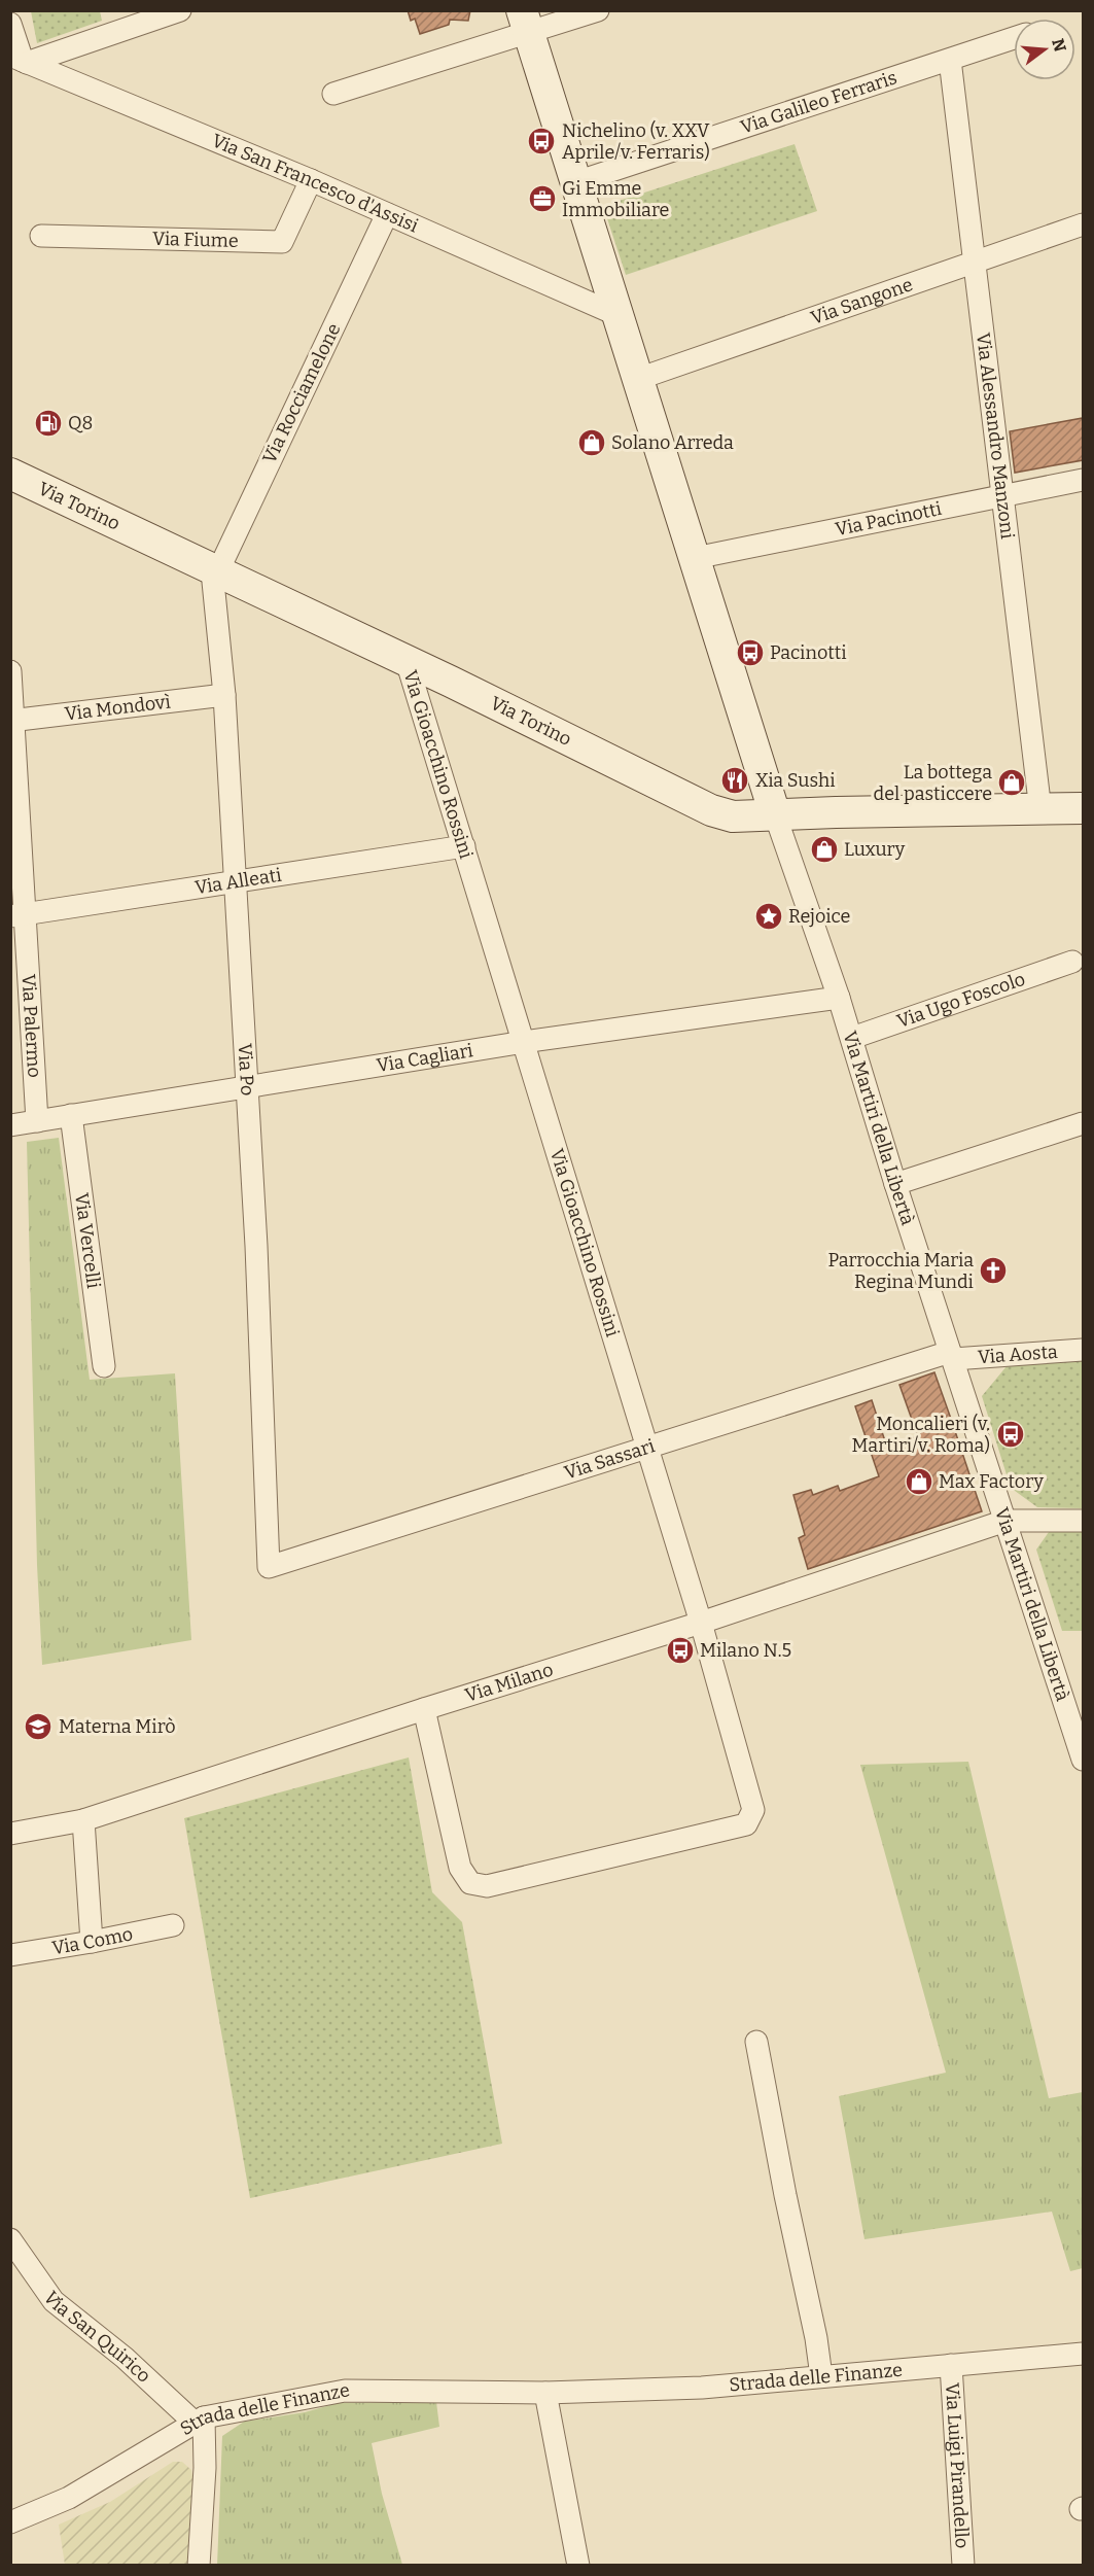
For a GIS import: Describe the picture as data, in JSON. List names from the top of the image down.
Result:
{
  "streets": {
    "main road": ["Via Torino"],
    "street": [
      "Via Galileo Ferraris",
      "Via San Francesco d'Assisi",
      "Via Fiume",
      "Via Sangone",
      "Via Rocciamelone",
      "Via Alessandro Manzoni",
      "Via Pacinotti",
      "Via Mondovì",
      "Via Gioacchino Rossini",
      "Via Alleati",
      "Via Ugo Foscolo",
      "Via Palermo",
      "Via Cagliari",
      "Via Po",
      "Via Martiri della Libertà",
      "Via Vercelli",
      "Via Aosta",
      "Via Sassari",
      "Via Milano",
      "Via Como",
      "Via San Quirico",
      "Strada delle Finanze",
      "Via Luigi Pirandello"
    ]
  },
  "crossings": [
    ["Via Galileo Ferraris", "Via Alessandro Manzoni"],
    ["Via San Francesco d'Assisi", "Via Fiume"],
    ["Via San Francesco d'Assisi", "Via Rocciamelone"],
    ["Via Sangone", "Via Alessandro Manzoni"],
    ["Via Rocciamelone", "Via Torino"],
    ["Via Rocciamelone", "Via Po"],
    ["Via Alessandro Manzoni", "Via Torino"],
    ["Via Alessandro Manzoni", "Via Pacinotti"],
    ["Via Torino", "Via Gioacchino Rossini"],
    ["Via Torino", "Via Po"],
    ["Via Torino", "Via Martiri della Libertà"],
    ["Via Mondovì", "Via Palermo"],
    ["Via Mondovì", "Via Po"],
    ["Via Gioacchino Rossini", "Via Alleati"],
    ["Via Gioacchino Rossini", "Via Cagliari"],
    ["Via Gioacchino Rossini", "Via Sassari"],
    ["Via Gioacchino Rossini", "Via Milano"],
    ["Via Alleati", "Via Palermo"],
    ["Via Alleati", "Via Po"],
    ["Via Ugo Foscolo", "Via Martiri della Libertà"],
    ["Via Palermo", "Via Cagliari"],
    ["Via Cagliari", "Via Po"],
    ["Via Cagliari", "Via Martiri della Libertà"],
    ["Via Cagliari", "Via Vercelli"],
    ["Via Po", "Via Sassari"],
    ["Via Martiri della Libertà", "Via Aosta"],
    ["Via Martiri della Libertà", "Via Sassari"],
    ["Via Martiri della Libertà", "Via Milano"],
    ["Via Aosta", "Via Sassari"],
    ["Via San Quirico", "Strada delle Finanze"],
    ["Strada delle Finanze", "Via Luigi Pirandello"]
  ],
  "places": {
    "bus stop": [
      "Nichelino (v. XXV Aprile/v. Ferraris)",
      "Pacinotti",
      "Moncalieri (v. Martiri/v. Roma)",
      "Milano N.5"
    ],
    "office": ["Gi Emme Immobiliare"],
    "fuel station": ["Q8"],
    "shop": [
      "Solano Arreda",
      "La bottega del pasticcere",
      "Luxury",
      "Max Factory"
    ],
    "restaurant": ["Xia Sushi"],
    "place": ["Rejoice"],
    "church": ["Parrocchia Maria Regina Mundi"],
    "school or university": ["Materna Mirò"]
  },
  "north": "right"
}
